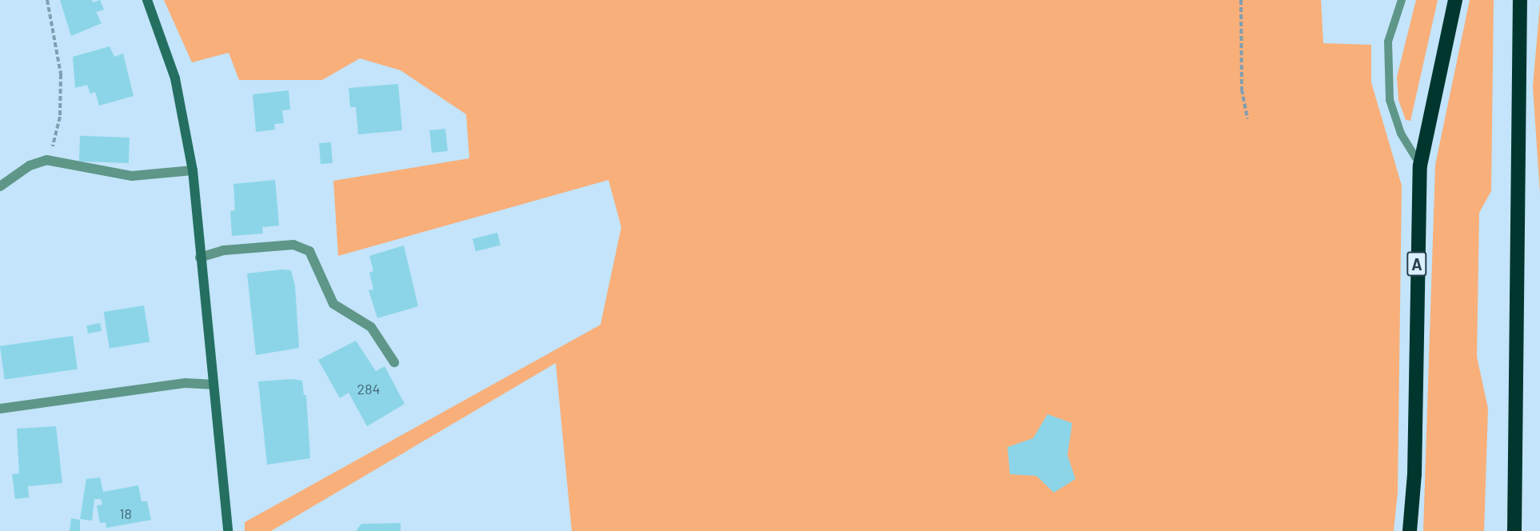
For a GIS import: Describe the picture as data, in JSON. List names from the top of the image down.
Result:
{
  "streets": {
    "highway": ["A"]
  },
  "house_numbers": ["284", "18"]
}
